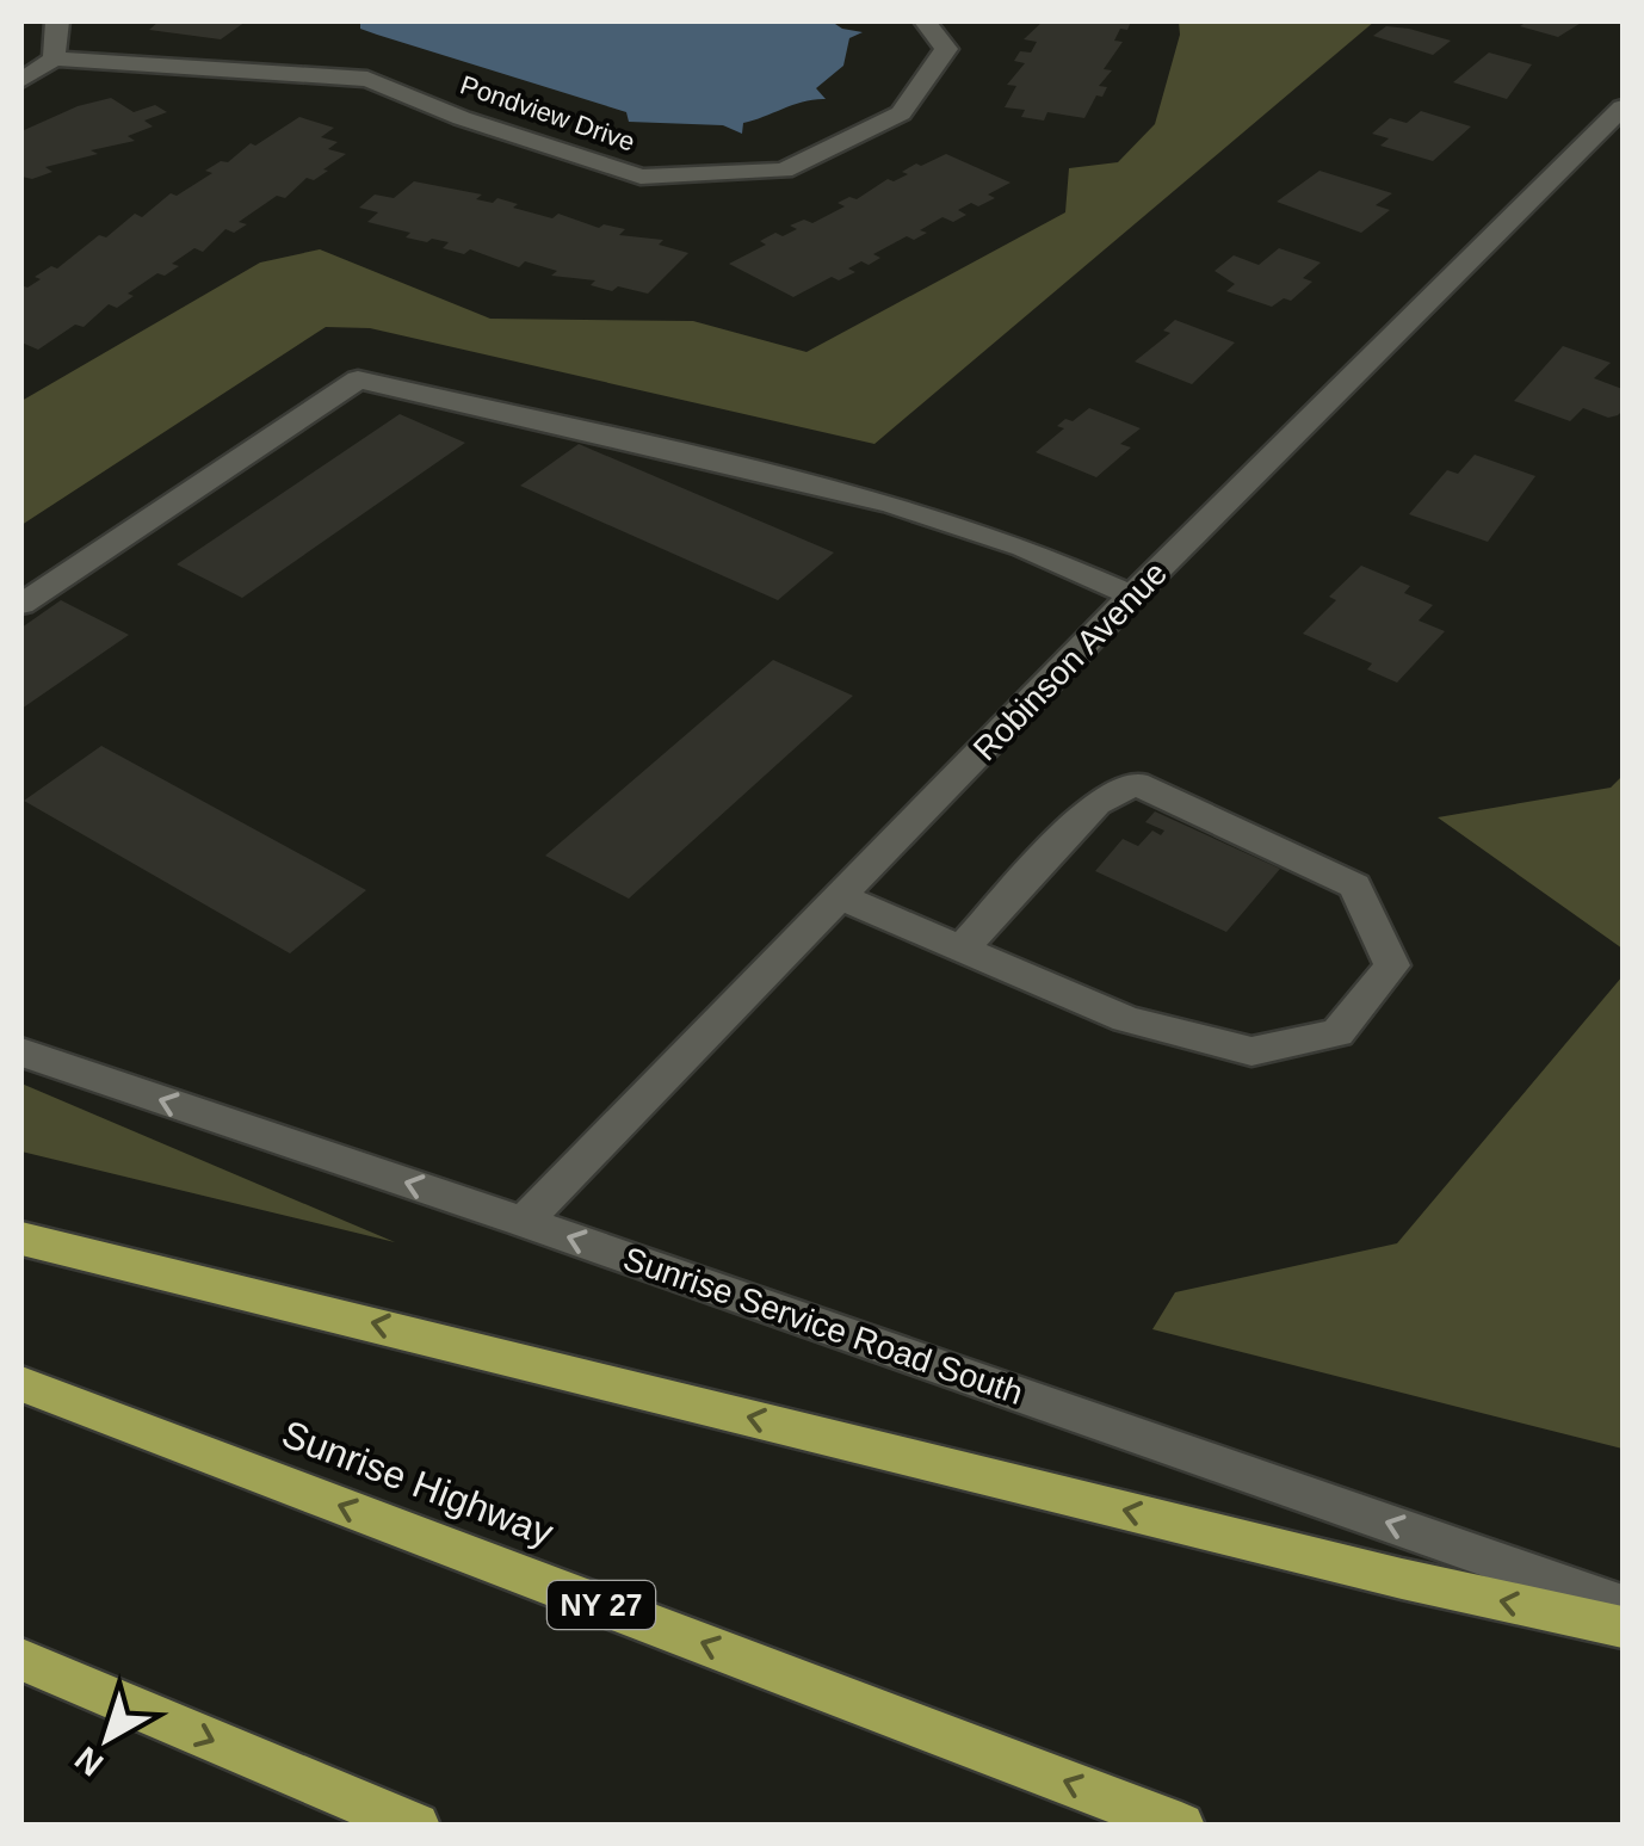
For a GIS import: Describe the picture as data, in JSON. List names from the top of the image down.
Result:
{
  "streets": {
    "highway": ["Sunrise Highway", "NY 27"],
    "street": ["Pondview Drive", "Robinson Avenue", "Sunrise Service Road South"]
  },
  "crossings": [
    ["Robinson Avenue", "Sunrise Service Road South"]
  ],
  "one_way": ["Sunrise Service Road South"],
  "north": "bottom left"
}
